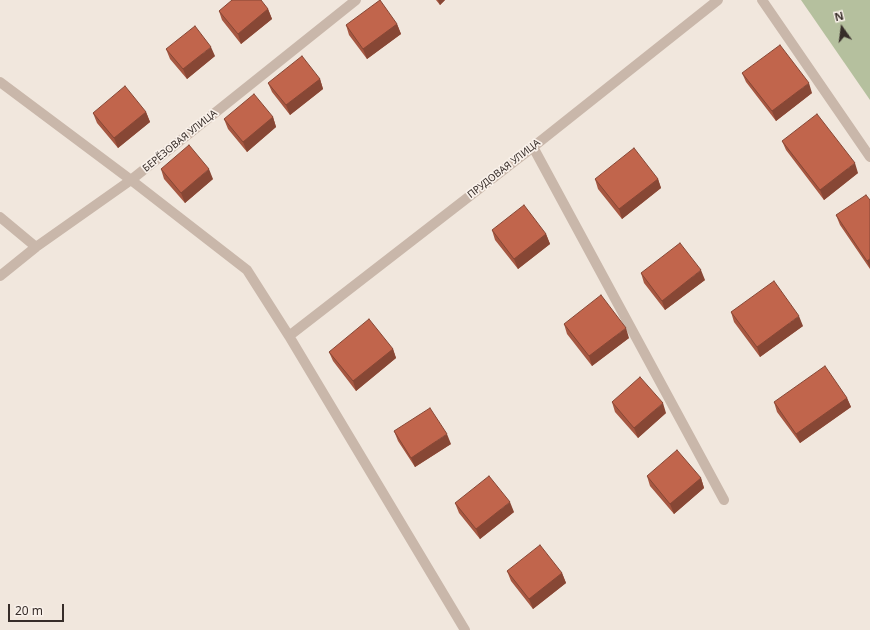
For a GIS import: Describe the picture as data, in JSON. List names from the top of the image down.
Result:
{
  "streets": {
    "street": ["БЕРЁЗОВАЯ УЛИЦА", "ПРУДОВАЯ УЛИЦА"]
  },
  "scale_bar": "20 m",
  "north": "top"
}
